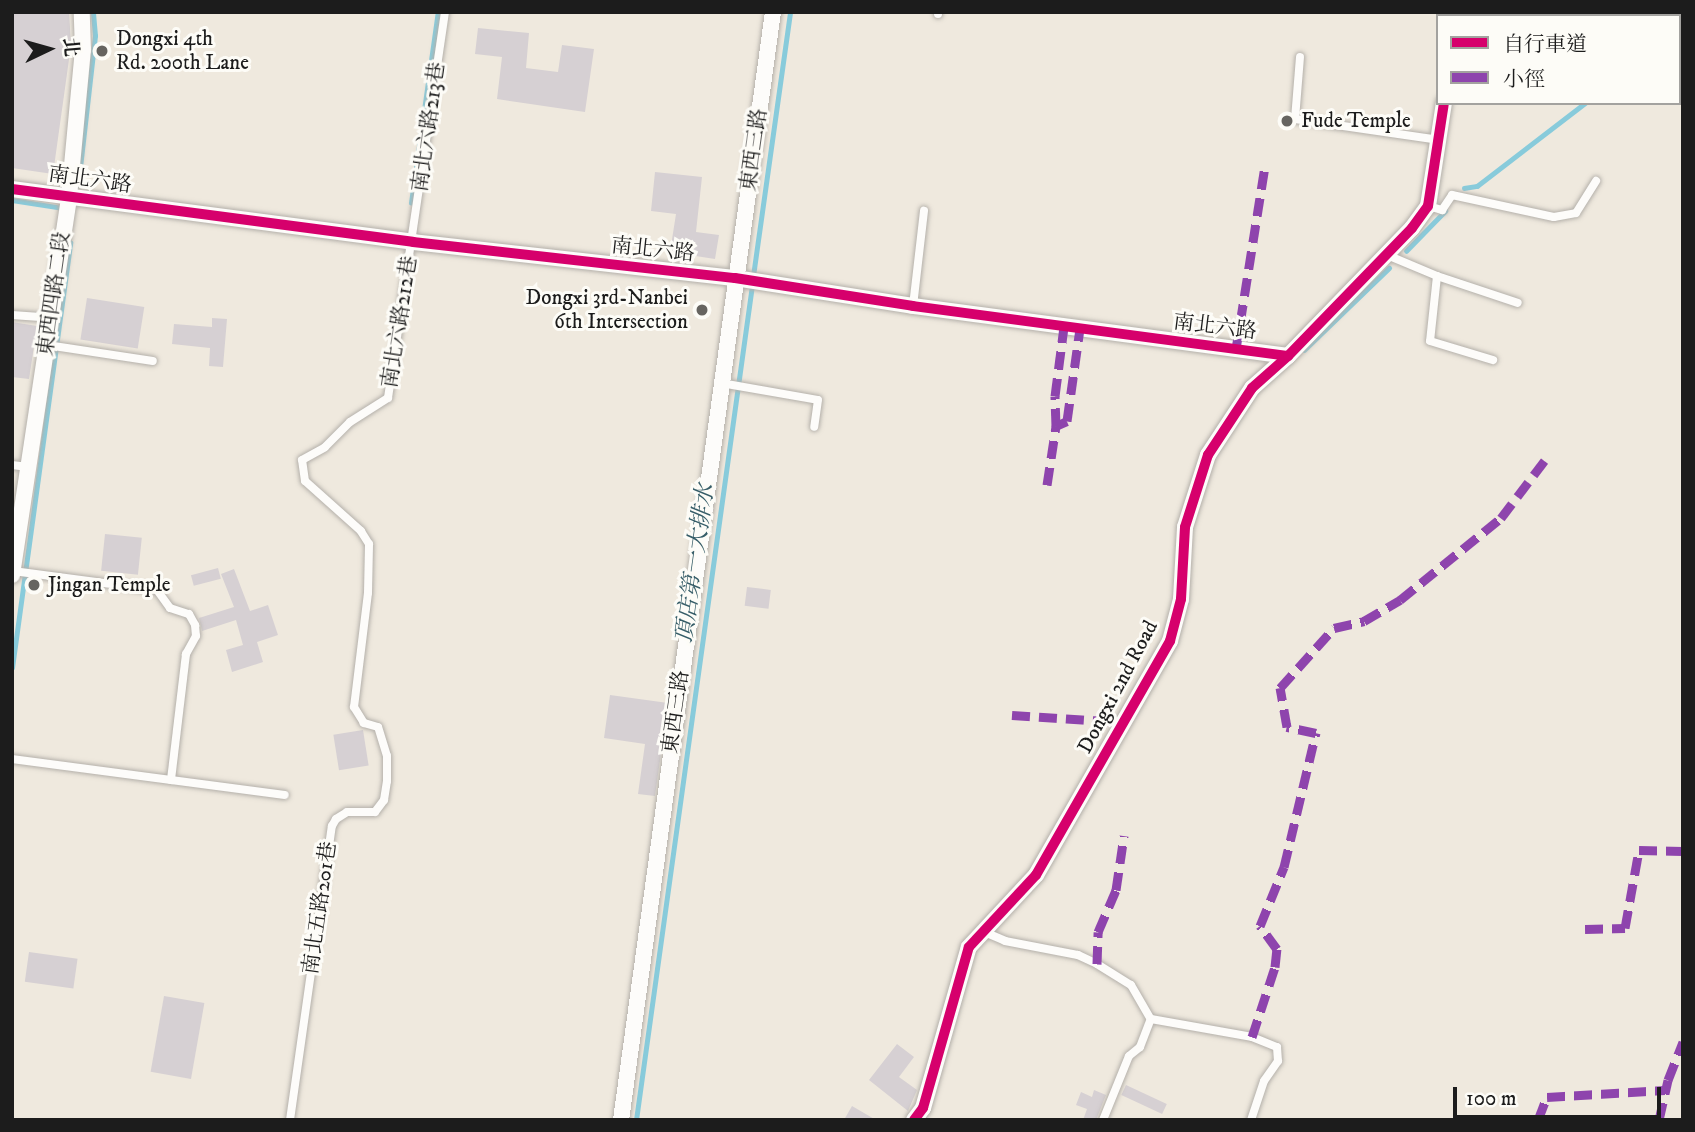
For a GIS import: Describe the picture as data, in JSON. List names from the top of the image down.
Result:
{
  "streets": {
    "street": [
      "東西三路",
      "南北六路",
      "東西四路二段",
      "Dongxi 2nd Road"
    ],
    "lane": ["南北六路213巷", "南北六路212巷", "南北五路201巷"]
  },
  "crossings": [
    ["南北六路213巷", "南北六路"],
    ["南北六路213巷", "南北六路212巷"],
    ["東西三路", "南北六路"],
    ["南北六路", "東西四路二段"],
    ["南北六路", "南北六路212巷"],
    ["南北六路", "Dongxi 2nd Road"],
    ["南北六路212巷", "南北五路201巷"]
  ],
  "water": ["頂店第一大排水"],
  "places": [
    "Dongxi 4th Rd. 200th Lane",
    "Fude Temple",
    "Dongxi 3rd-Nanbei 6th Intersection",
    "Jingan Temple"
  ],
  "legend": ["自行車道", "小徑"],
  "scale_bar": "100 m",
  "north": "right"
}
